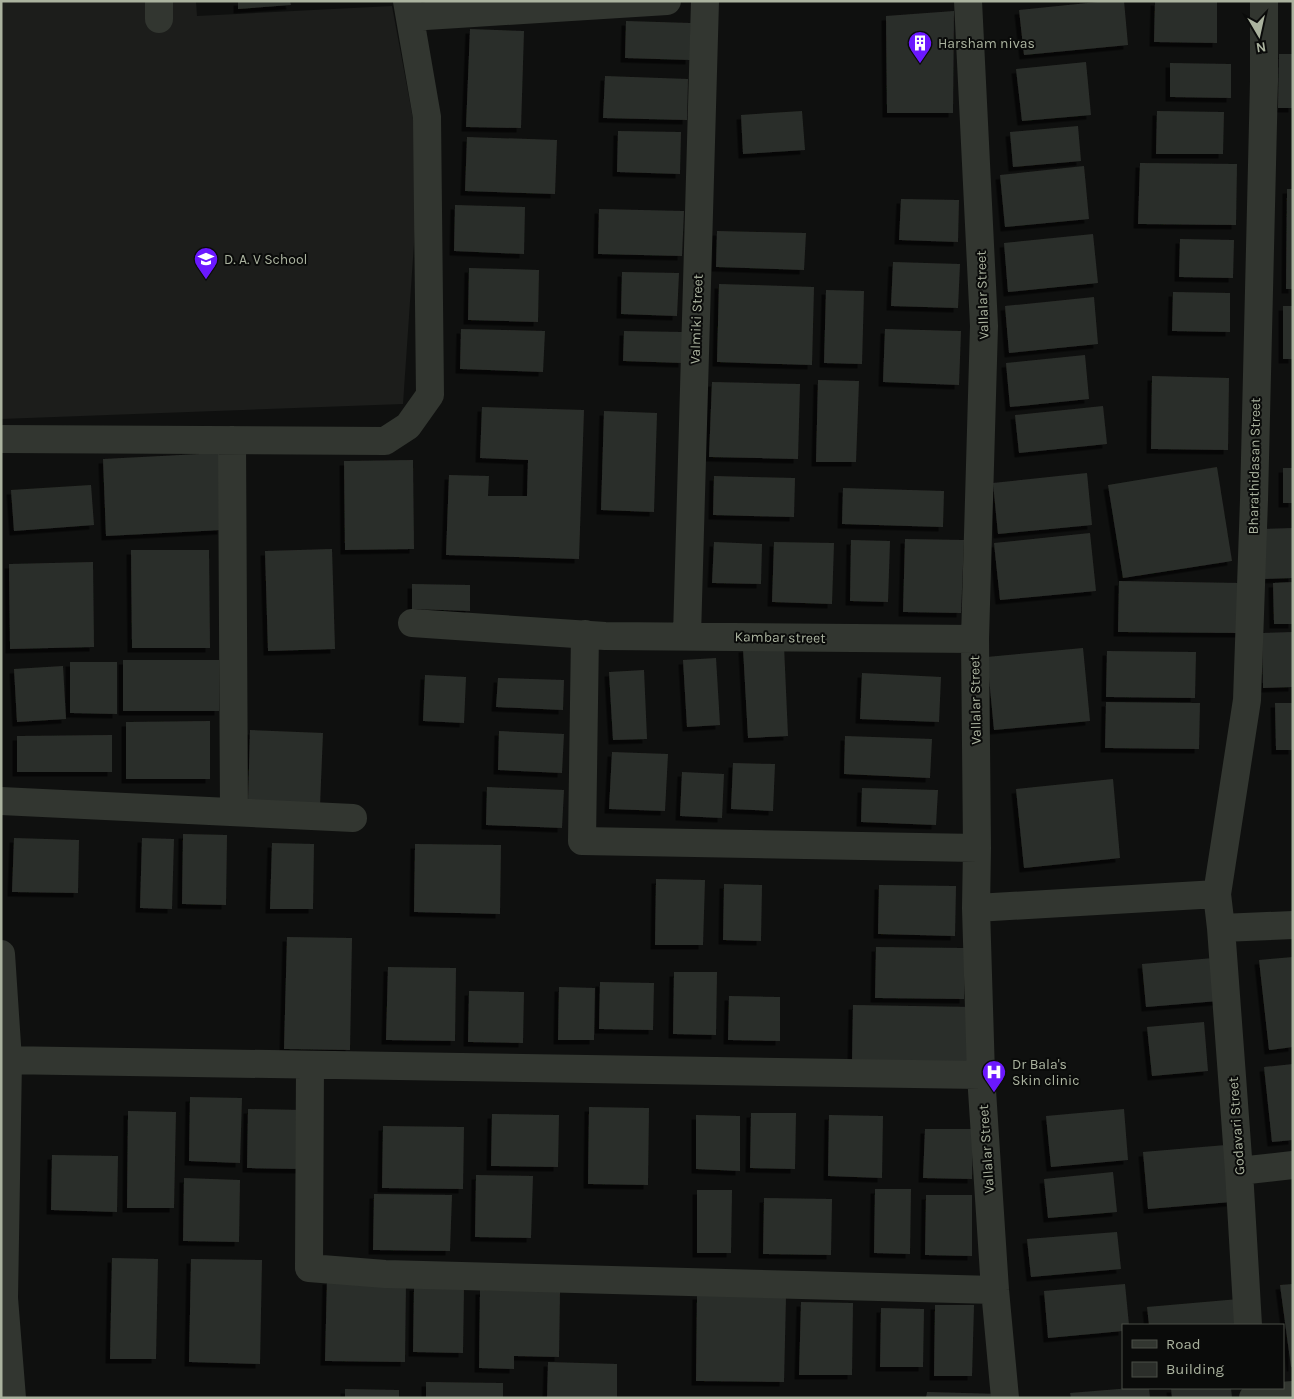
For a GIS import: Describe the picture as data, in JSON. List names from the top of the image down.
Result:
{
  "streets": {
    "street": [
      "Vallalar Street",
      "Valmiki Street",
      "Bharathidasan Street",
      "Kambar street",
      "Godavari Street"
    ]
  },
  "crossings": [
    ["Vallalar Street", "Kambar street"],
    ["Valmiki Street", "Kambar street"],
    ["Bharathidasan Street", "Godavari Street"]
  ],
  "places": {
    "building": ["Harsham nivas"],
    "school or university": ["D. A. V School"],
    "hospital": ["Dr Bala's Skin clinic"]
  },
  "legend": ["Road", "Building"],
  "north": "bottom"
}
